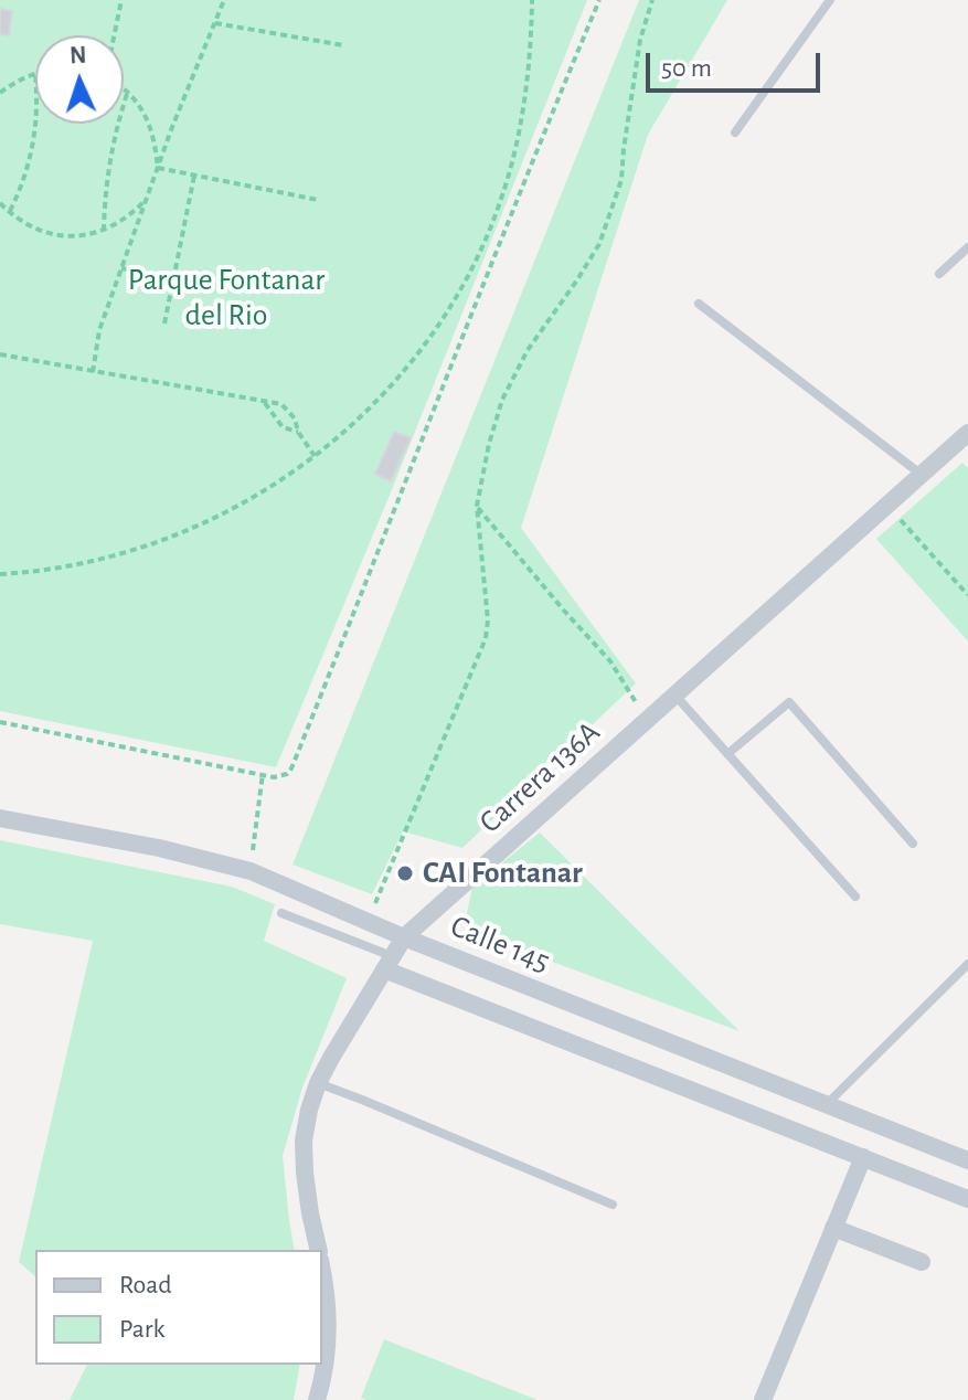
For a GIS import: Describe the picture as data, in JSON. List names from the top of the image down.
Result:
{
  "streets": {
    "street": ["Carrera 136A", "Calle 145"]
  },
  "crossings": [
    ["Carrera 136A", "Calle 145"]
  ],
  "parks": ["Parque Fontanar del Rio"],
  "places": ["CAI Fontanar"],
  "legend": ["Road", "Park"],
  "scale_bar": "50 m",
  "north": "top"
}
